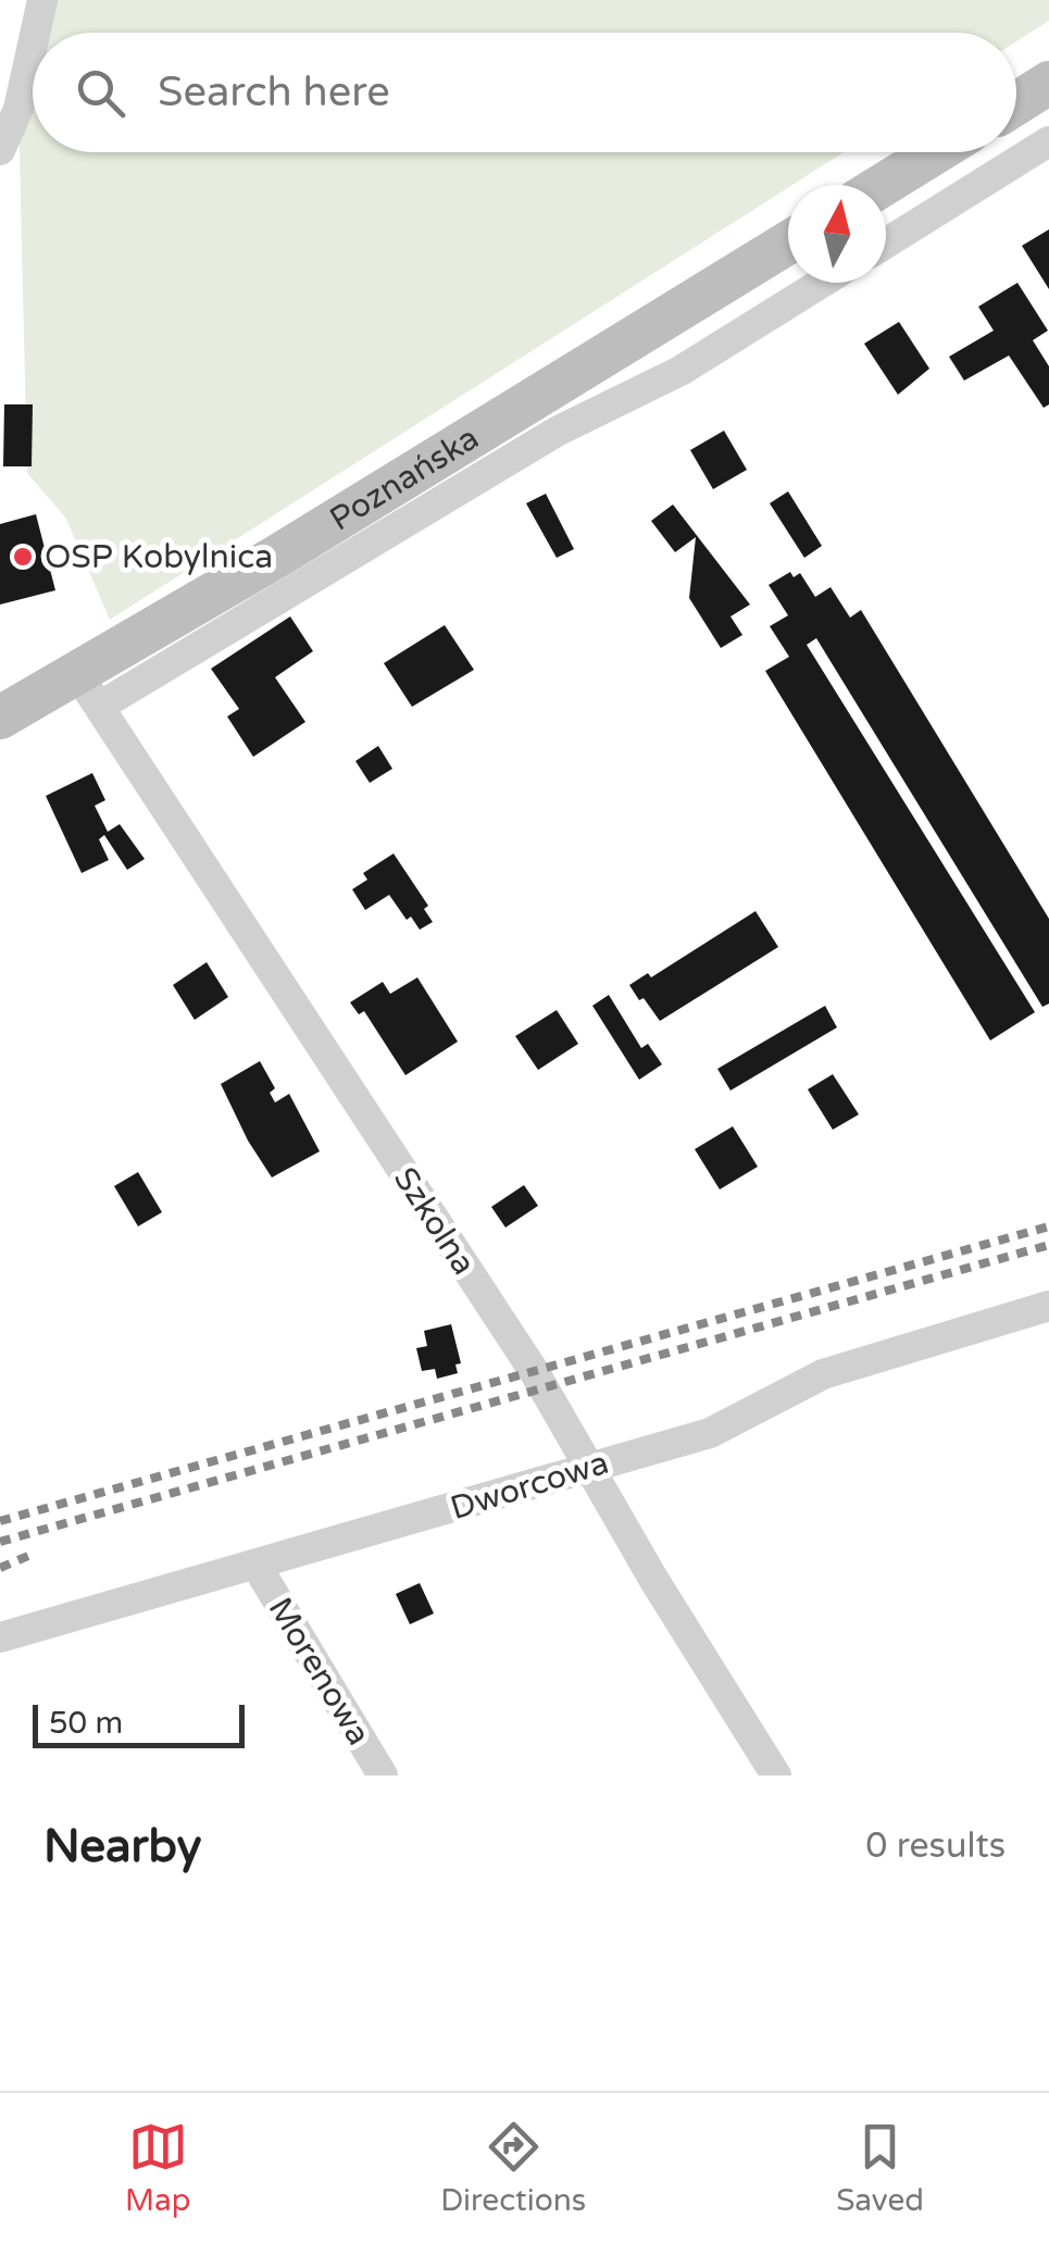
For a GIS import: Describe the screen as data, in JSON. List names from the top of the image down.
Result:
{
  "streets": {
    "main road": ["Poznańska"],
    "street": ["Szkolna", "Dworcowa", "Morenowa"]
  },
  "crossings": [
    ["Poznańska", "Szkolna"],
    ["Szkolna", "Dworcowa"],
    ["Dworcowa", "Morenowa"]
  ],
  "places": ["OSP Kobylnica"],
  "scale_bar": "50 m",
  "north": "top",
  "page": {
    "search": "Search here",
    "scale": "50 m",
    "heading": ["Nearby", "0 results"],
    "nav": ["Map", "Directions", "Saved"]
  }
}
